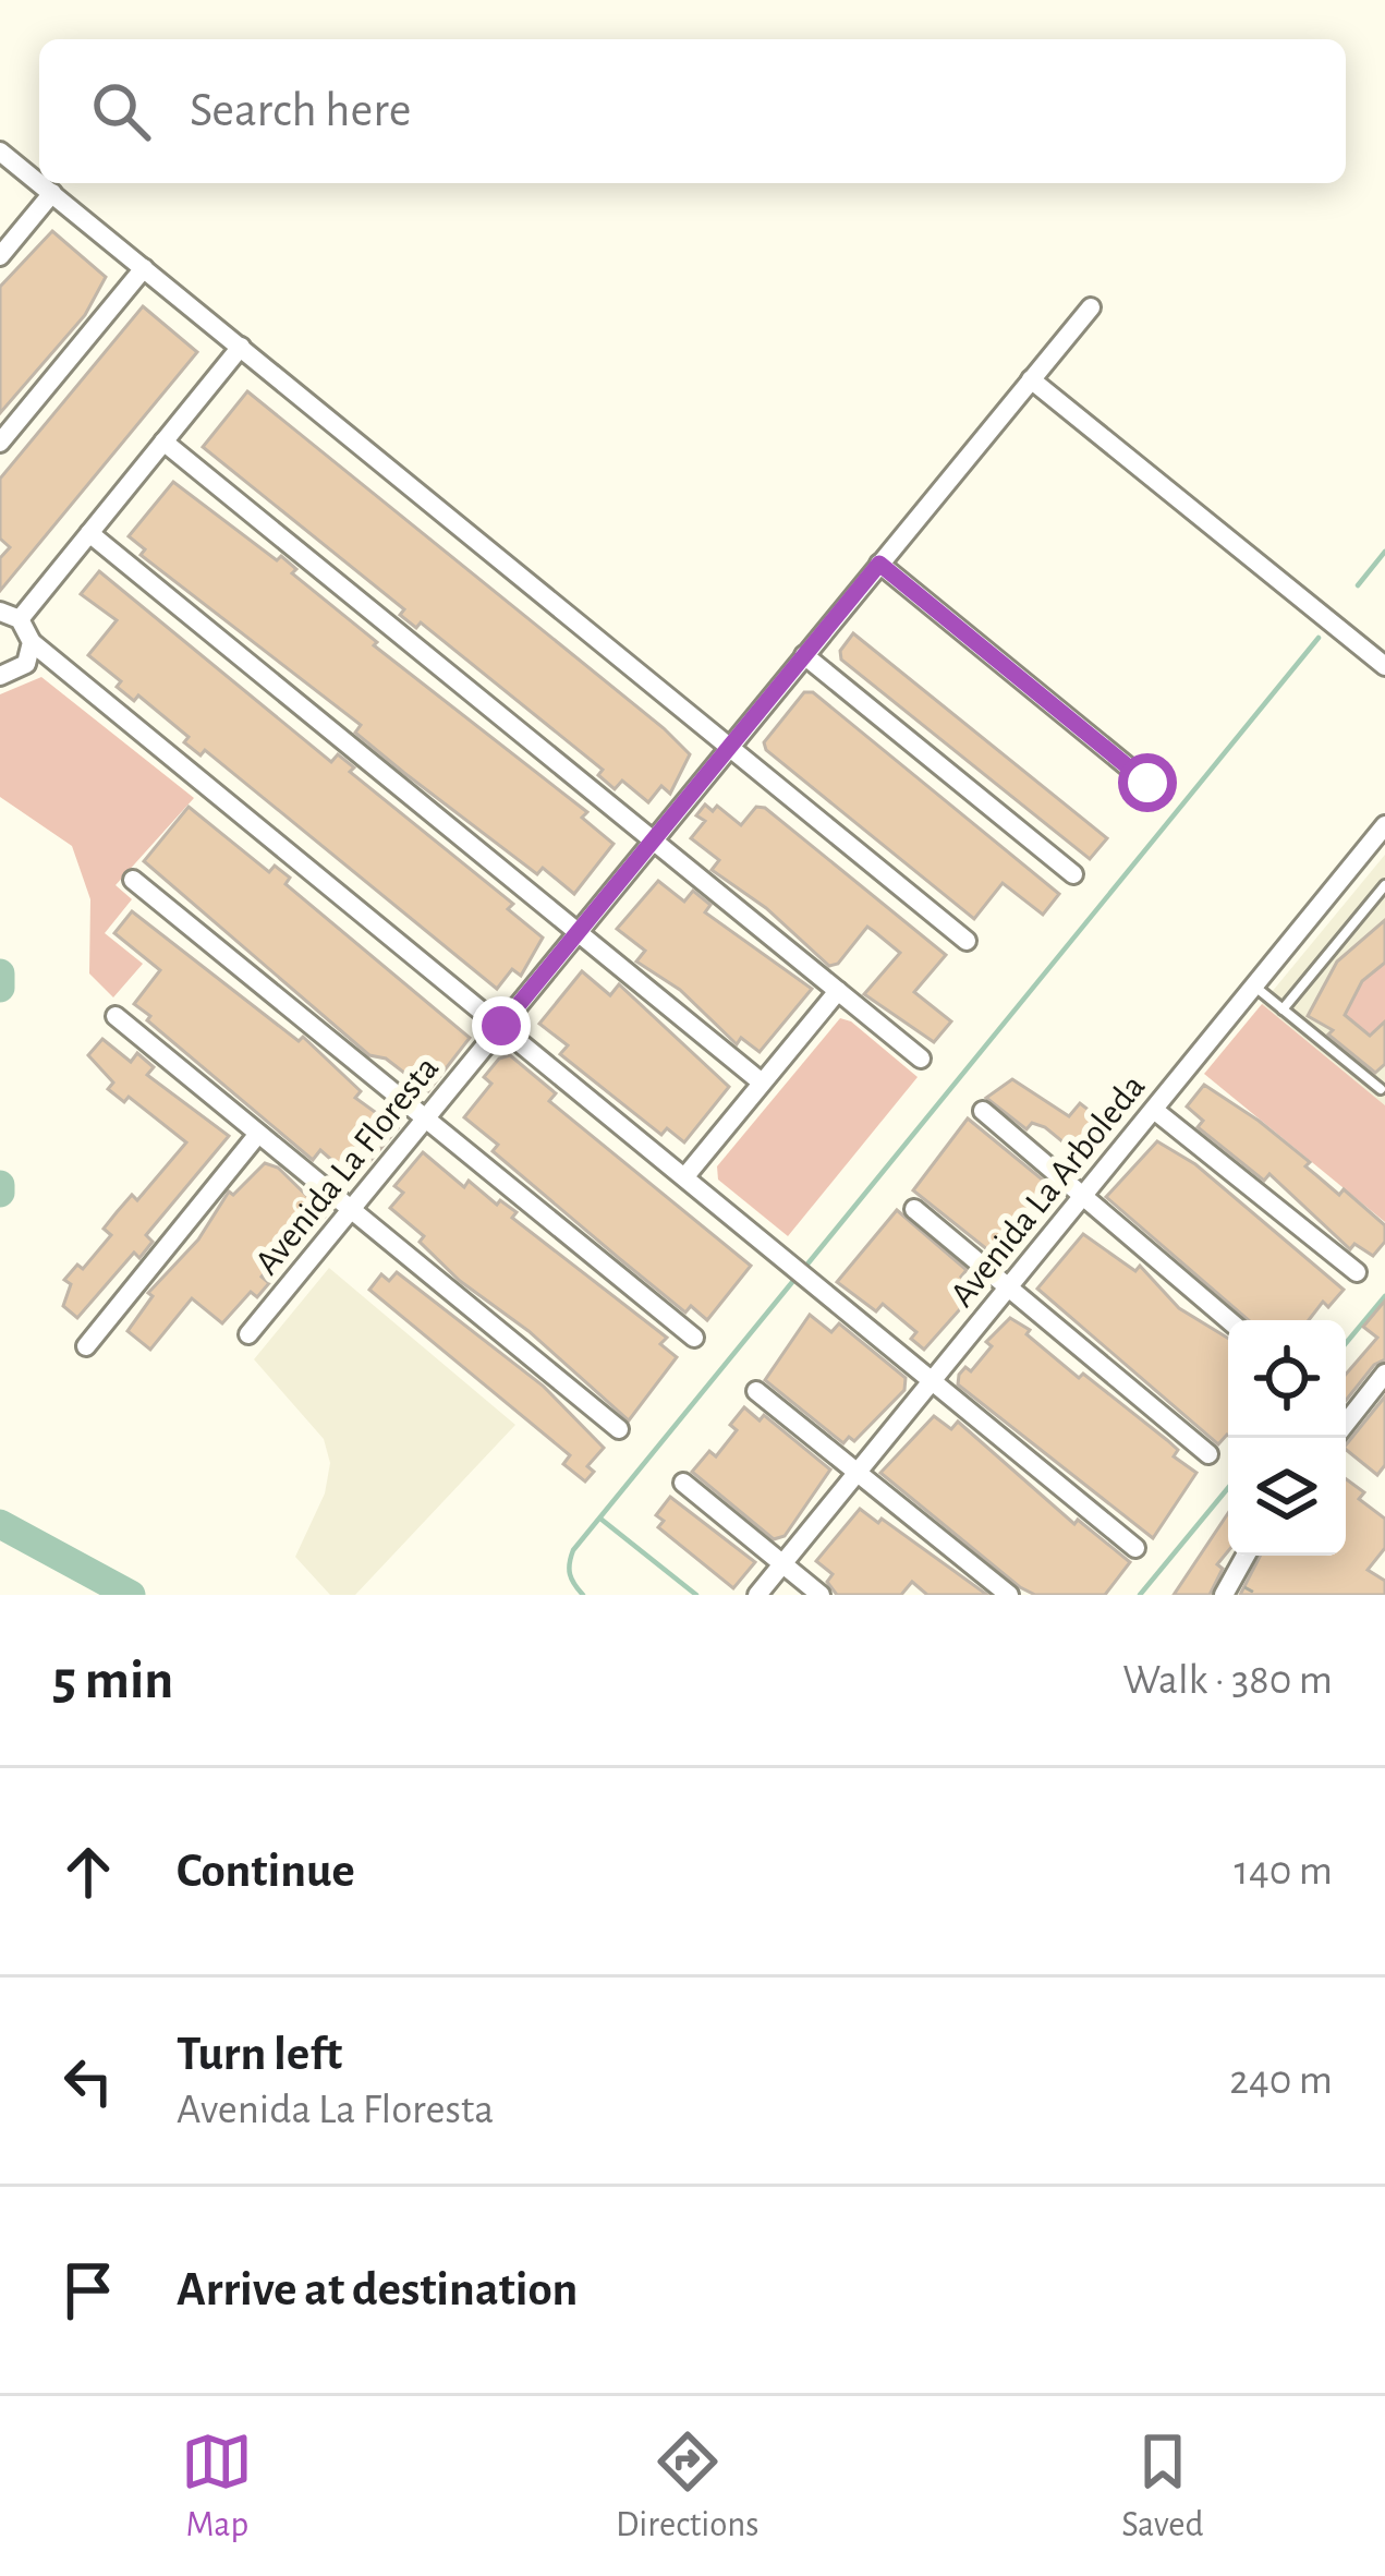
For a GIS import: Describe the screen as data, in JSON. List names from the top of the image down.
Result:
{
  "streets": {
    "street": ["Avenida La Floresta", "Avenida La Arboleda"]
  },
  "page": {
    "search": "Search here",
    "heading": ["5 min", "Walk · 380 m"],
    "list": [
      ["Continue", "140 m"],
      ["Turn left", "Avenida La Floresta", "240 m"],
      "Arrive at destination"
    ],
    "nav": ["Map", "Directions", "Saved"]
  }
}
